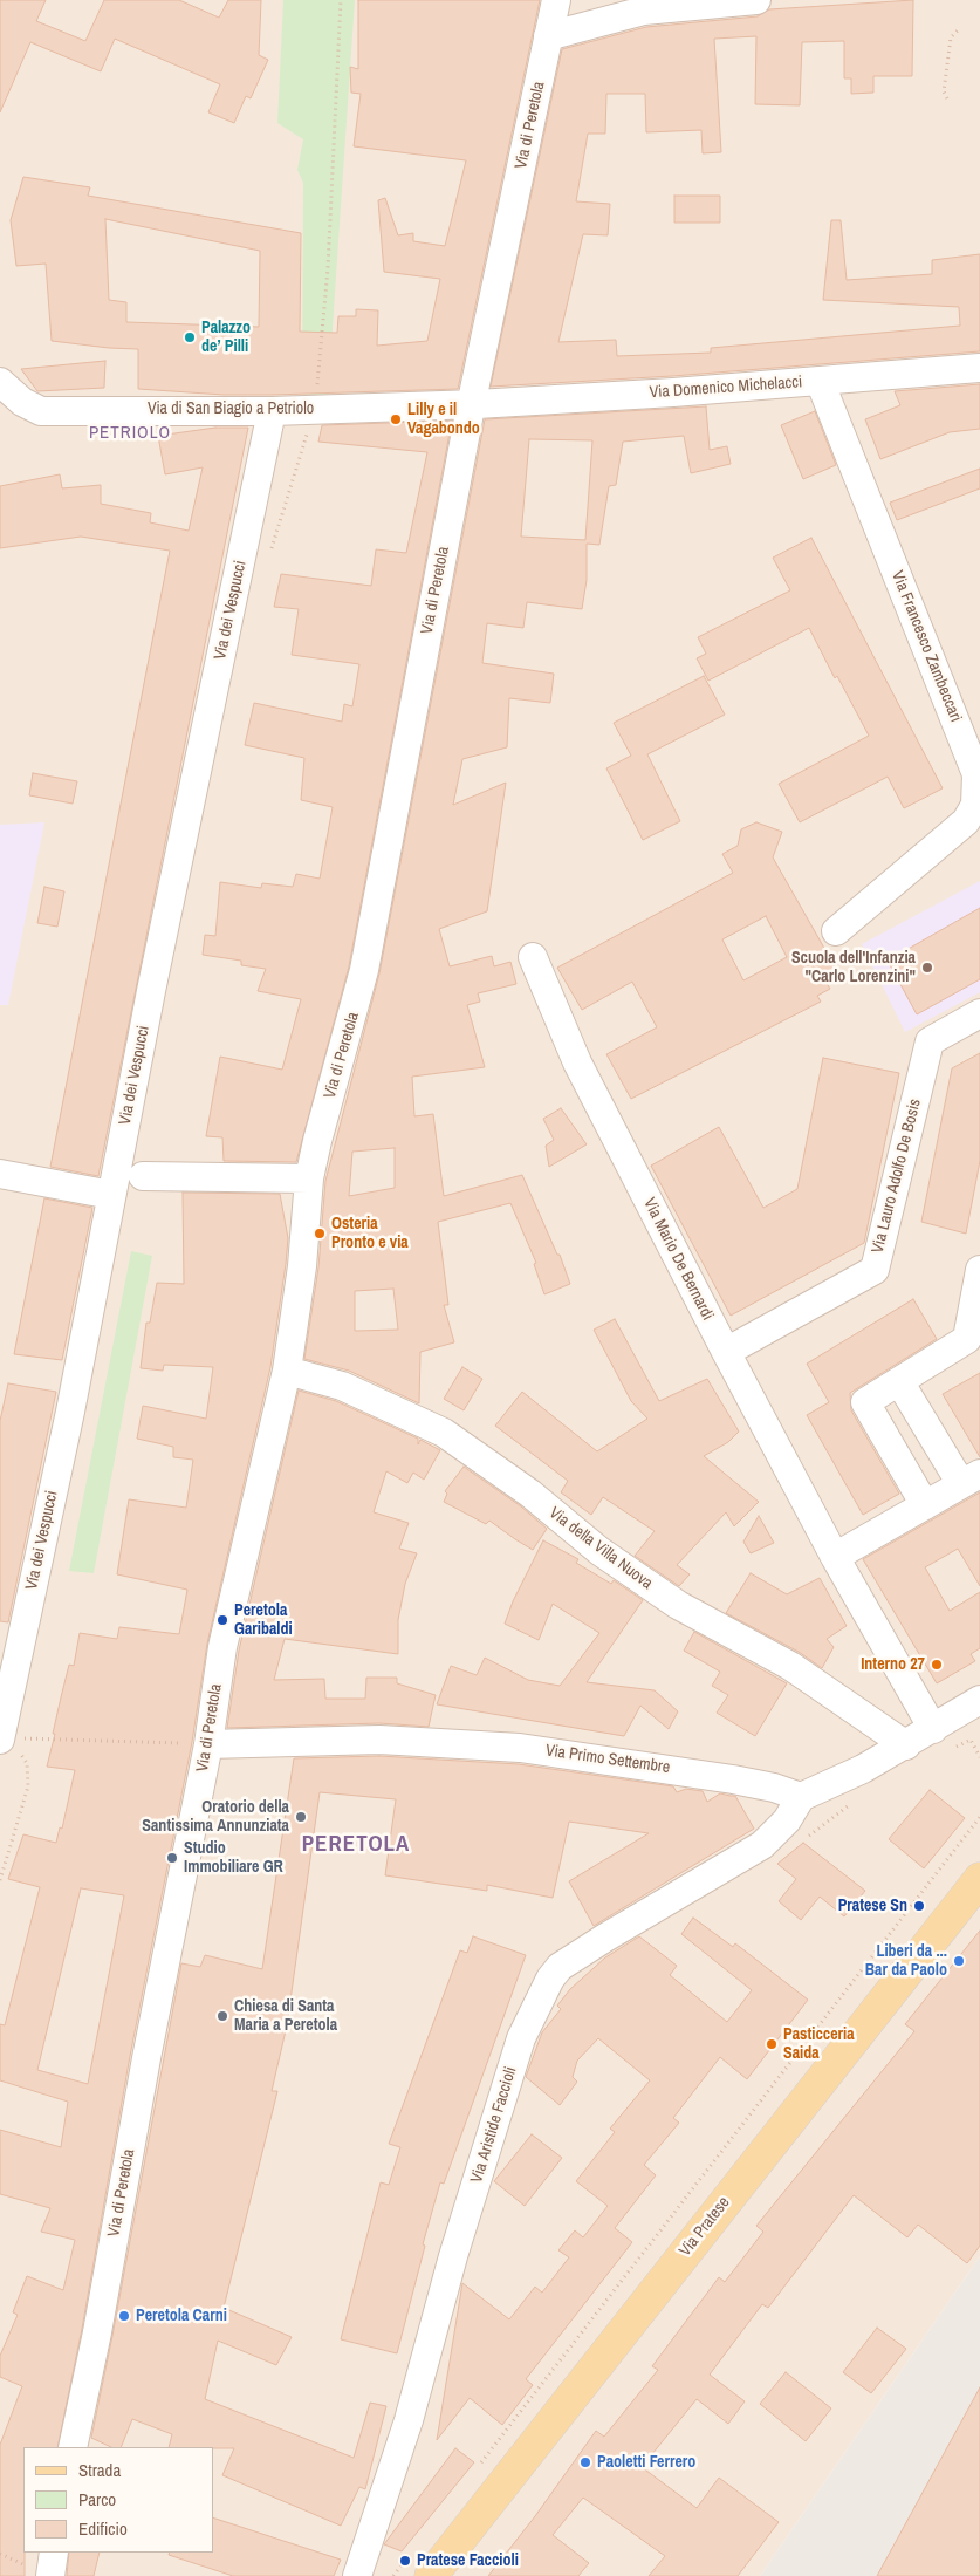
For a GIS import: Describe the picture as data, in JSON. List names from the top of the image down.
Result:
{
  "streets": {
    "main road": ["Via Pratese"],
    "street": [
      "Via di Peretola",
      "Via Domenico Michelacci",
      "Via di San Biagio a Petriolo",
      "Via dei Vespucci",
      "Via Francesco Zambeccari",
      "Via Lauro Adolfo De Bosis",
      "Via Mario De Bernardi",
      "Via della Villa Nuova",
      "Via Primo Settembre",
      "Via Aristide Faccioli"
    ]
  },
  "crossings": [
    ["Via di Peretola", "Via Domenico Michelacci"],
    ["Via di Peretola", "Via di San Biagio a Petriolo"],
    ["Via di Peretola", "Via della Villa Nuova"],
    ["Via di Peretola", "Via Primo Settembre"],
    ["Via Domenico Michelacci", "Via di San Biagio a Petriolo"],
    ["Via Domenico Michelacci", "Via Francesco Zambeccari"],
    ["Via di San Biagio a Petriolo", "Via dei Vespucci"],
    ["Via Lauro Adolfo De Bosis", "Via Mario De Bernardi"],
    ["Via Primo Settembre", "Via Aristide Faccioli"]
  ],
  "districts": ["PETRIOLO", "PERETOLA"],
  "places": [
    "Palazzo de’ Pilli",
    "Lilly e il Vagabondo",
    "Scuola dell'Infanzia \"Carlo Lorenzini\"",
    "Osteria Pronto e via",
    "Peretola Garibaldi",
    "Interno 27",
    "Oratorio della Santissima Annunziata",
    "Studio Immobiliare GR",
    "Pratese Sn",
    "Liberi da ... Bar da Paolo",
    "Chiesa di Santa Maria a Peretola",
    "Pasticceria Saida",
    "Peretola Carni",
    "Paoletti Ferrero",
    "Pratese Faccioli"
  ],
  "legend": ["Strada", "Parco", "Edificio"]
}
